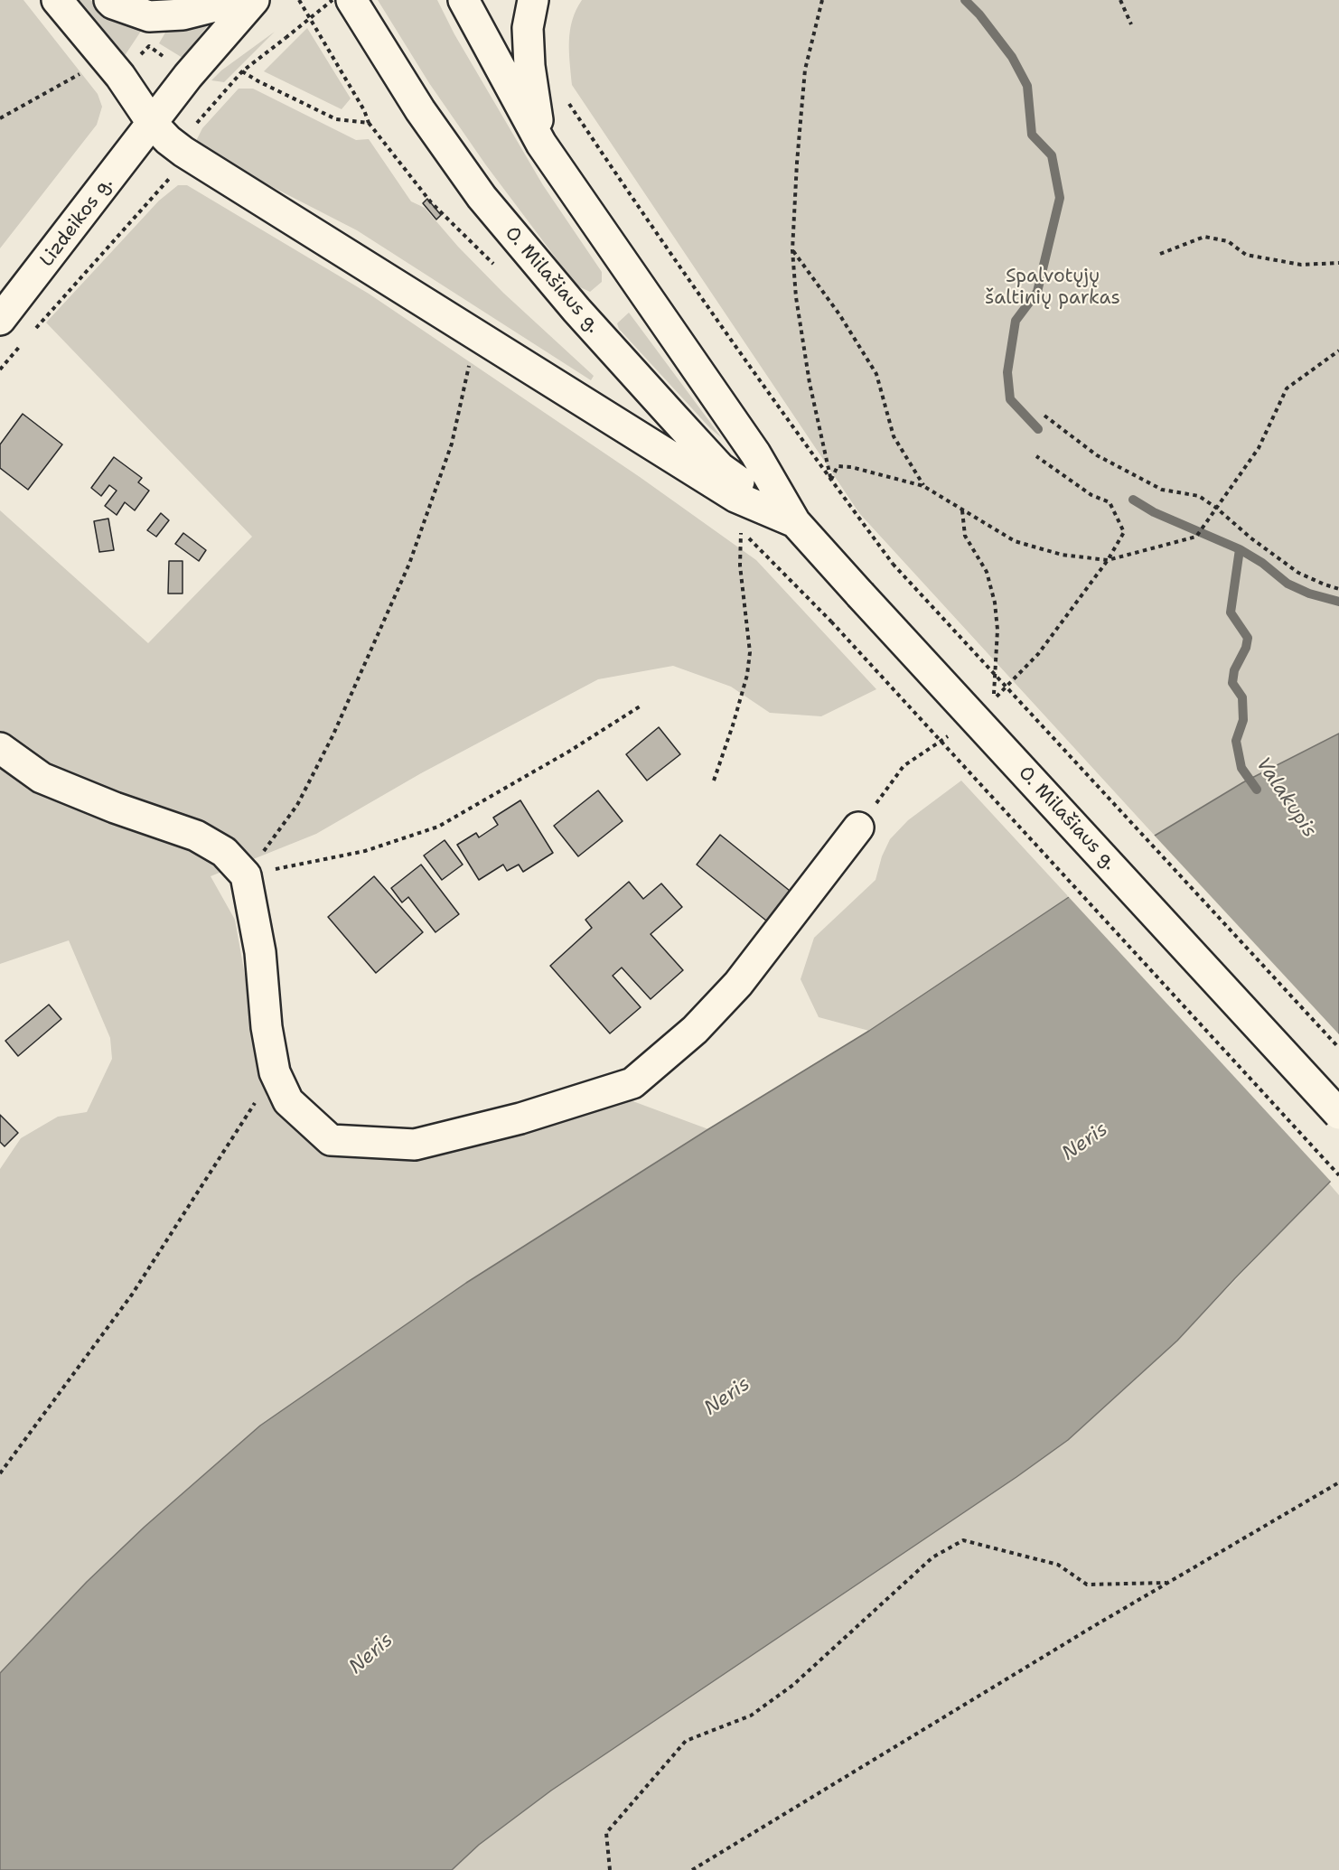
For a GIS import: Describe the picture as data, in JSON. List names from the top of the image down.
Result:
{
  "streets": {
    "main road": ["Lizdeikos g.", "O. Milašiaus g."]
  },
  "water": ["Valakupis", "Neris"],
  "parks": ["Spalvotųjų šaltinių parkas"]
}
